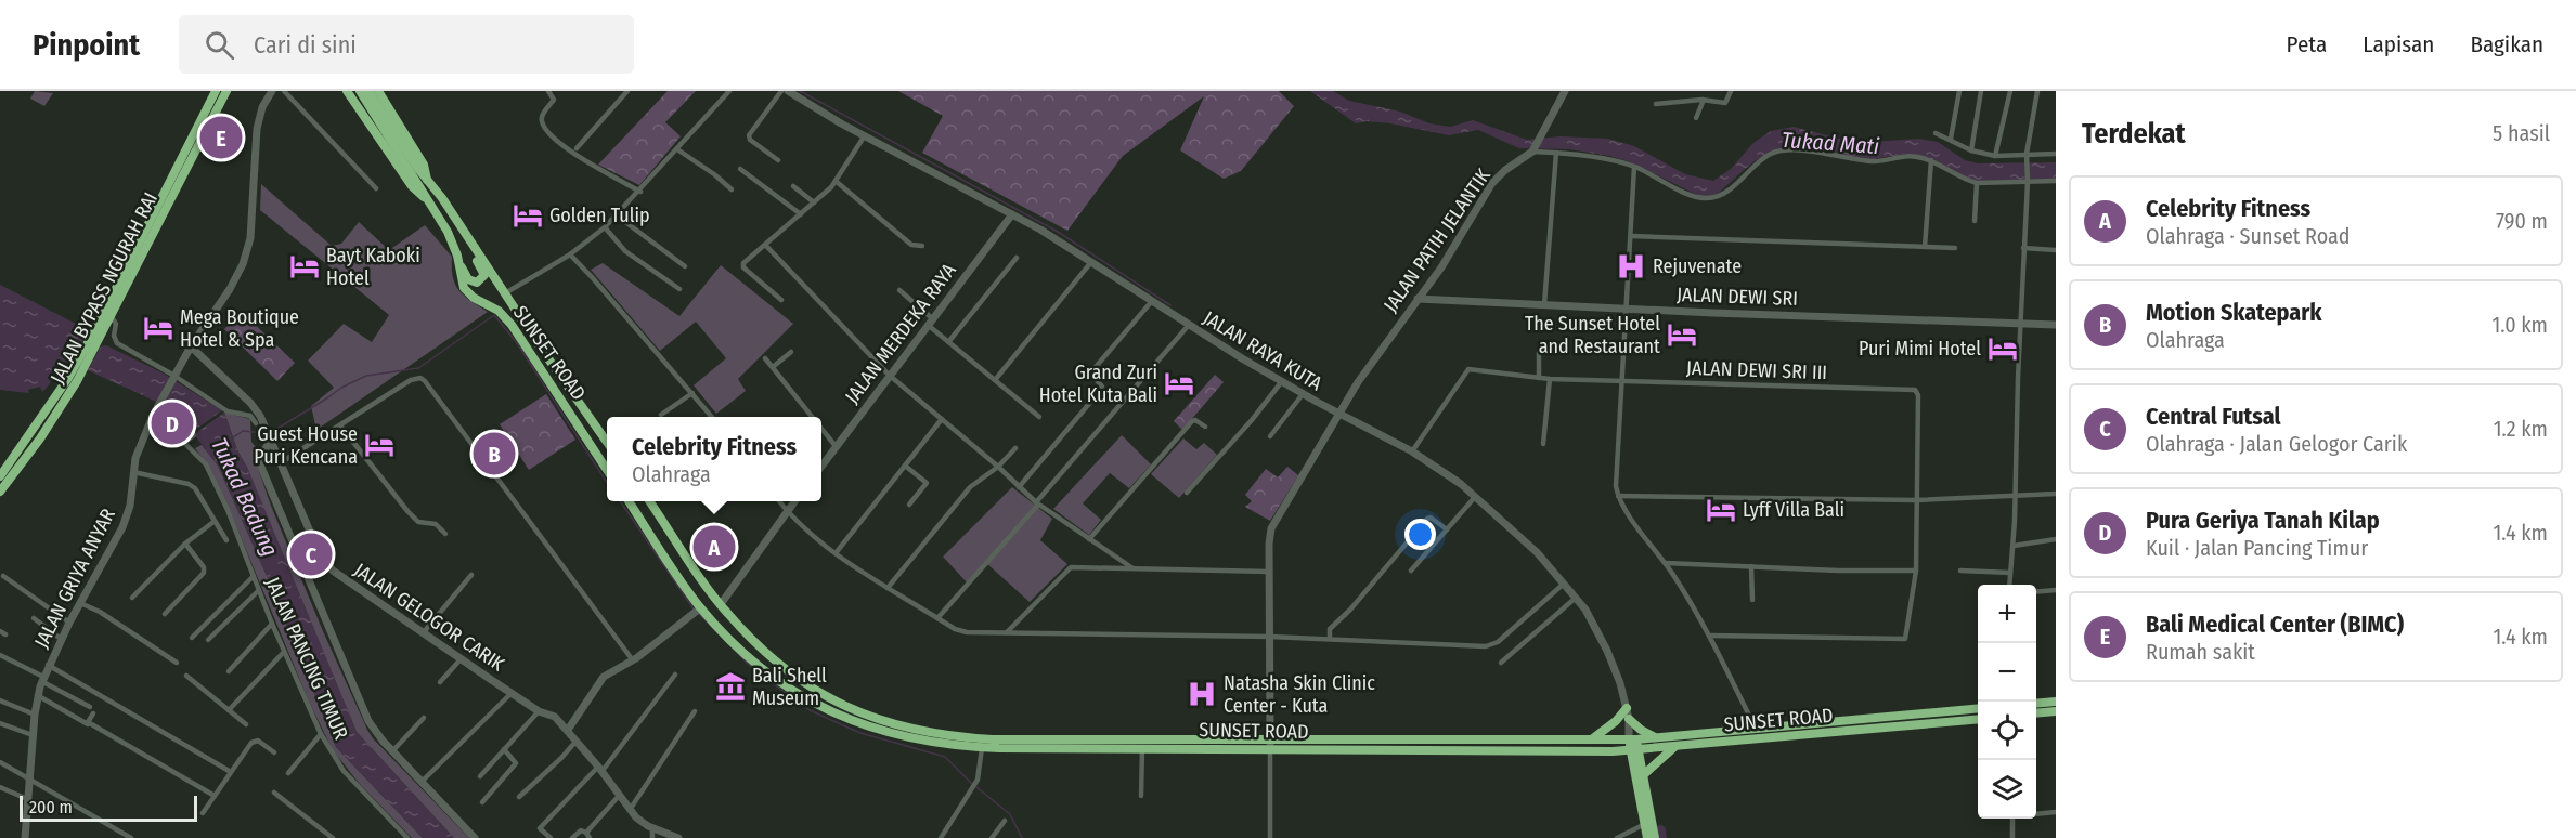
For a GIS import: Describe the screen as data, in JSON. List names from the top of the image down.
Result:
{
  "streets": {
    "highway": ["JALAN BYPASS NGURAH RAI", "SUNSET ROAD"],
    "street": [
      "JALAN PATIH JELANTIK",
      "JALAN DEWI SRI",
      "JALAN MERDEKA RAYA",
      "JALAN RAYA KUTA",
      "JALAN DEWI SRI III",
      "JALAN GRIYA ANYAR",
      "JALAN GELOGOR CARIK",
      "JALAN PANCING TIMUR"
    ]
  },
  "crossings": [
    ["JALAN PATIH JELANTIK", "JALAN DEWI SRI"],
    ["JALAN PATIH JELANTIK", "JALAN RAYA KUTA"],
    ["JALAN PATIH JELANTIK", "SUNSET ROAD"],
    ["JALAN MERDEKA RAYA", "JALAN RAYA KUTA"],
    ["JALAN RAYA KUTA", "SUNSET ROAD"],
    ["JALAN RAYA KUTA", "JALAN DEWI SRI III"],
    ["JALAN GRIYA ANYAR", "JALAN GELOGOR CARIK"],
    ["JALAN GRIYA ANYAR", "JALAN PANCING TIMUR"]
  ],
  "water": ["Tukad Mati", "Tukad Badung"],
  "places": {
    "hotel": [
      "Golden Tulip",
      "Bayt Kaboki Hotel",
      "Mega Boutique Hotel & Spa",
      "The Sunset Hotel and Restaurant",
      "Puri Mimi Hotel",
      "Grand Zuri Hotel Kuta Bali",
      "Guest House Puri Kencana",
      "Lyff Villa Bali"
    ],
    "hospital": ["Rejuvenate", "Natasha Skin Clinic Center - Kuta"],
    "museum": ["Bali Shell Museum"]
  },
  "scale_bar": "200 m",
  "page": {
    "header": "Pinpoint",
    "search": "Cari di sini",
    "nav": ["Peta", "Lapisan", "Bagikan"],
    "heading": ["Terdekat", "5 hasil"],
    "pins": [
      "E",
      "D",
      "B",
      "A",
      "C"
    ],
    "list": [
      {
        "mark": "A",
        "name": "Celebrity Fitness",
        "note": "Olahraga · Sunset Road",
        "value": "790 m"
      },
      {
        "mark": "B",
        "name": "Motion Skatepark",
        "note": "Olahraga",
        "value": "1.0 km"
      },
      {
        "mark": "C",
        "name": "Central Futsal",
        "note": "Olahraga · Jalan Gelogor Carik",
        "value": "1.2 km"
      },
      {
        "mark": "D",
        "name": "Pura Geriya Tanah Kilap",
        "note": "Kuil · Jalan Pancing Timur",
        "value": "1.4 km"
      },
      {
        "mark": "E",
        "name": "Bali Medical Center (BIMC)",
        "note": "Rumah sakit",
        "value": "1.4 km"
      }
    ],
    "popup": ["Celebrity Fitness", "Olahraga"],
    "map_buttons": ["+", "−"],
    "scale": "200 m"
  }
}
